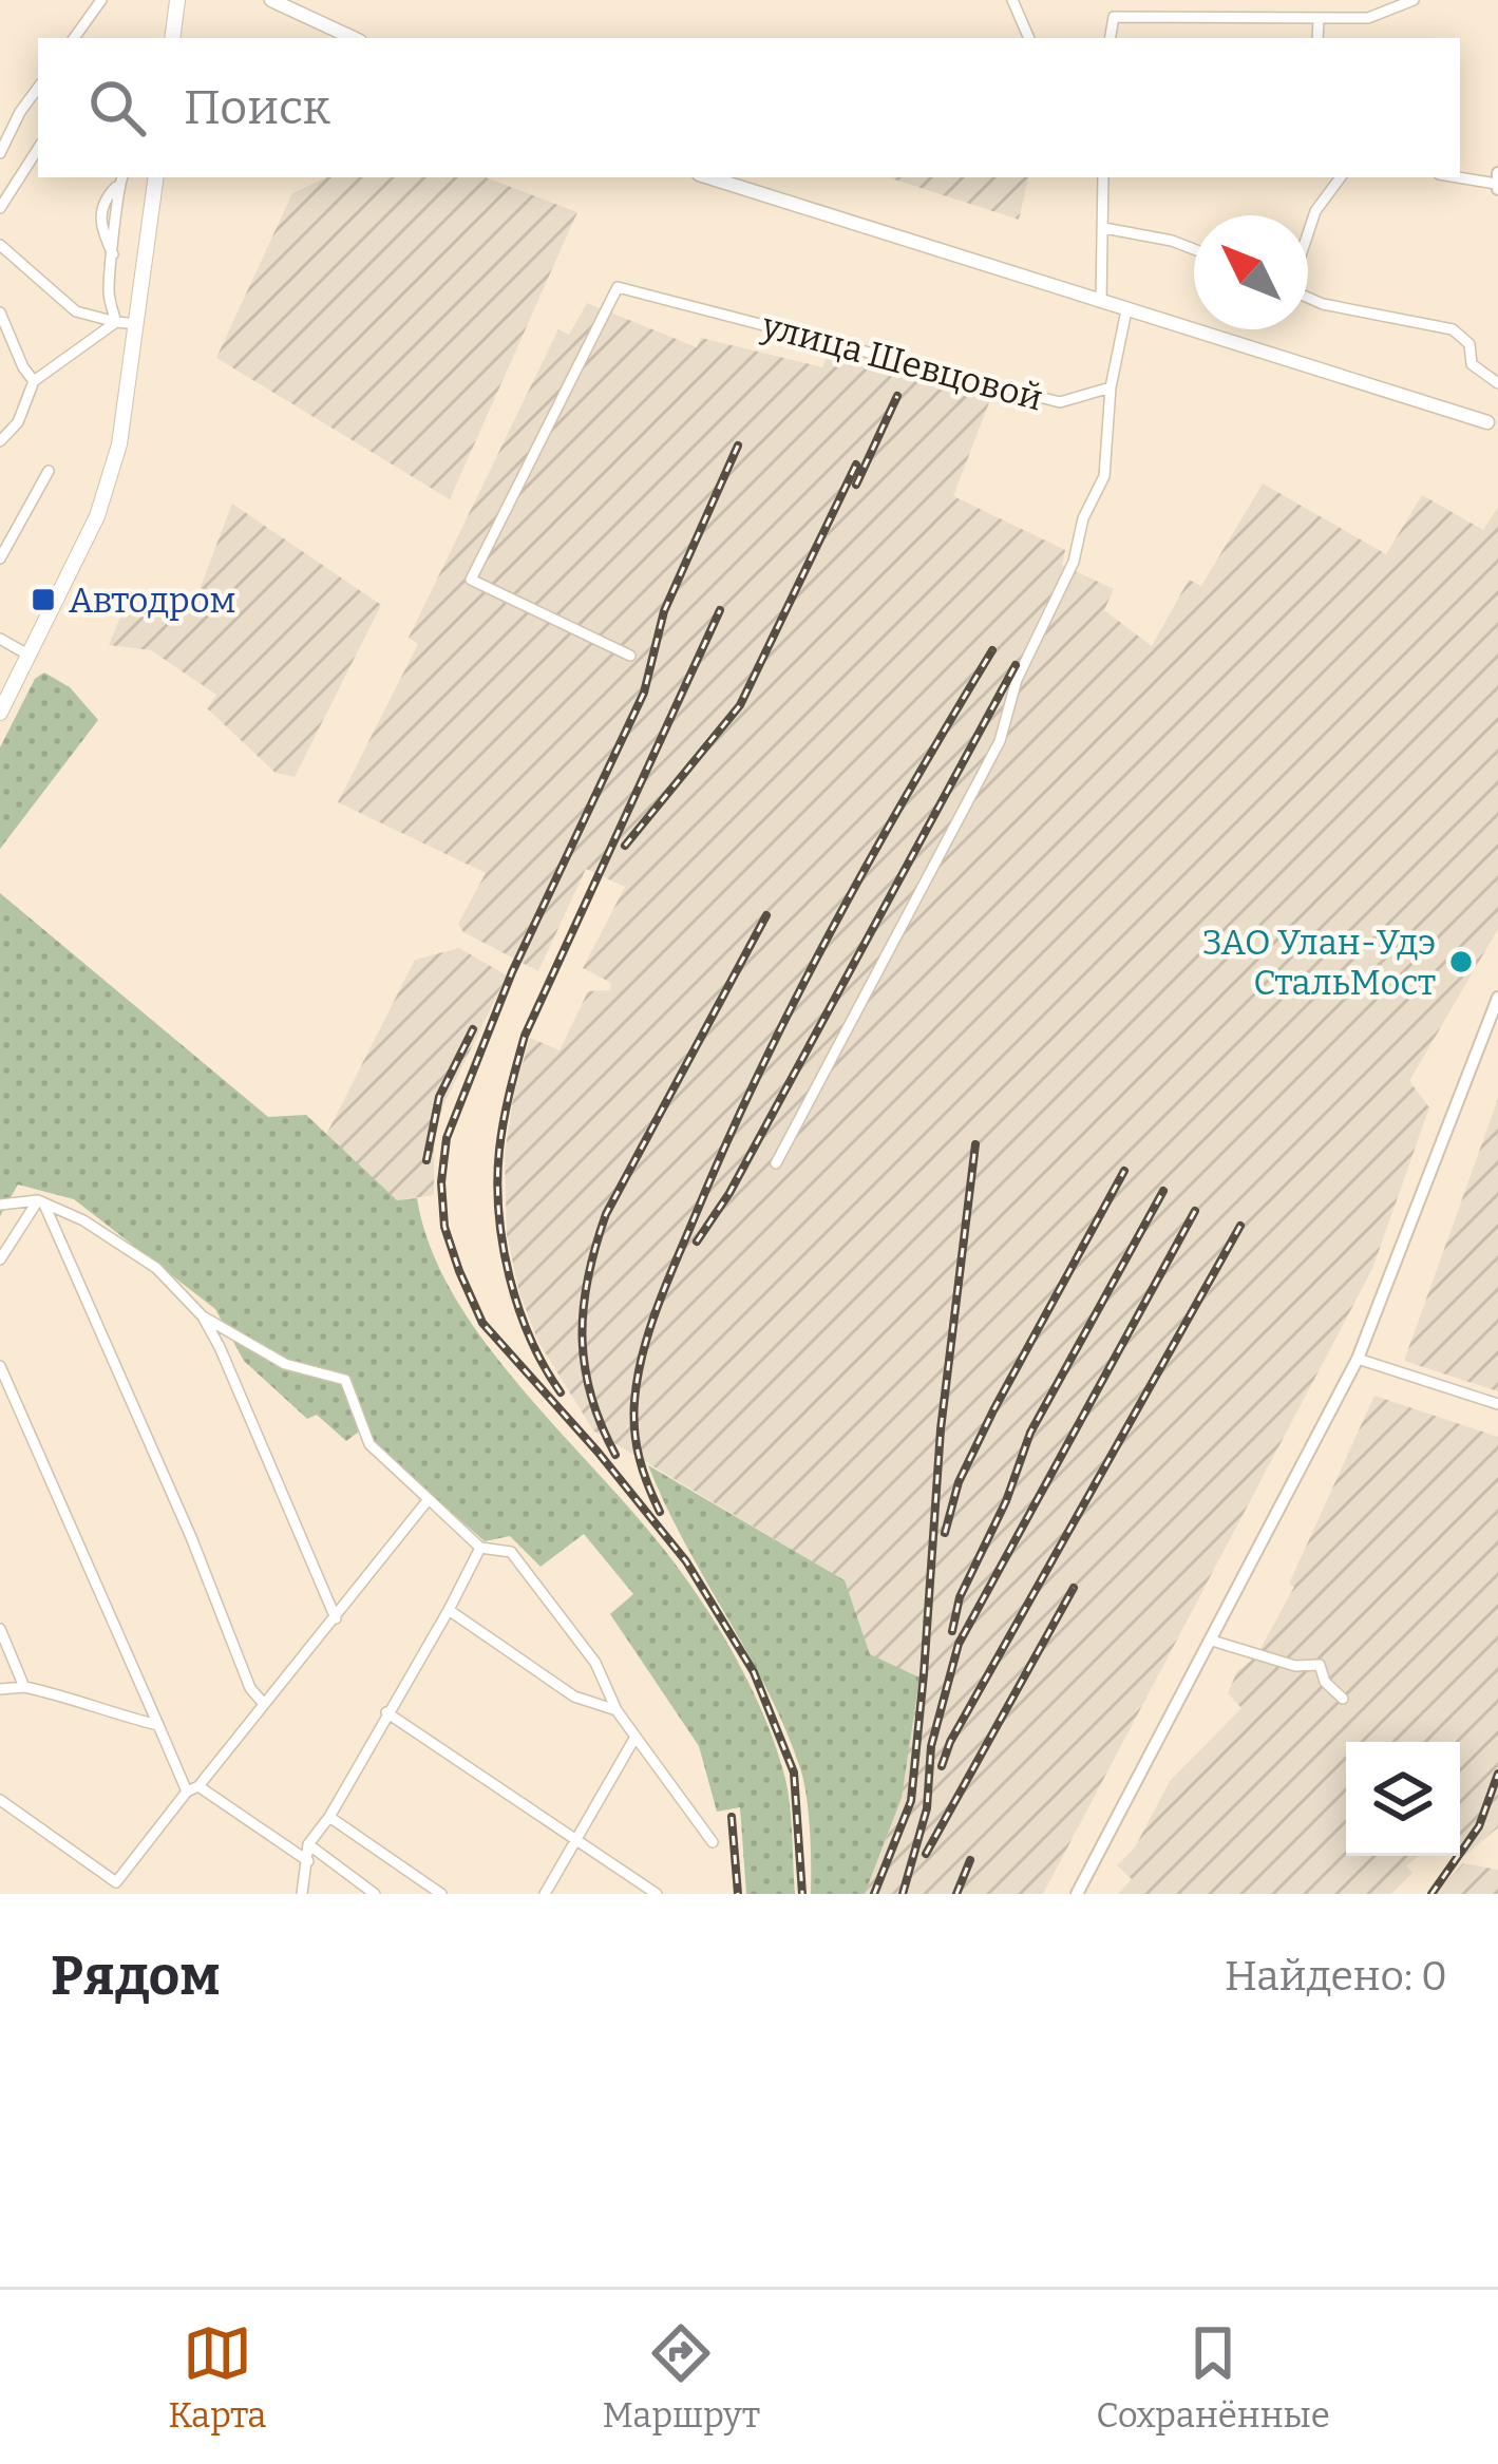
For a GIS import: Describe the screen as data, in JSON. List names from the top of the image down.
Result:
{
  "streets": {
    "street": ["улица Шевцовой"]
  },
  "places": {
    "transit": ["Автодром"],
    "other": ["ЗАО Улан-Удэ СтальМост"]
  },
  "north": "top left",
  "page": {
    "search": "Поиск",
    "heading": ["Рядом", "Найдено: 0"],
    "nav": ["Карта", "Маршрут", "Сохранённые"]
  }
}
